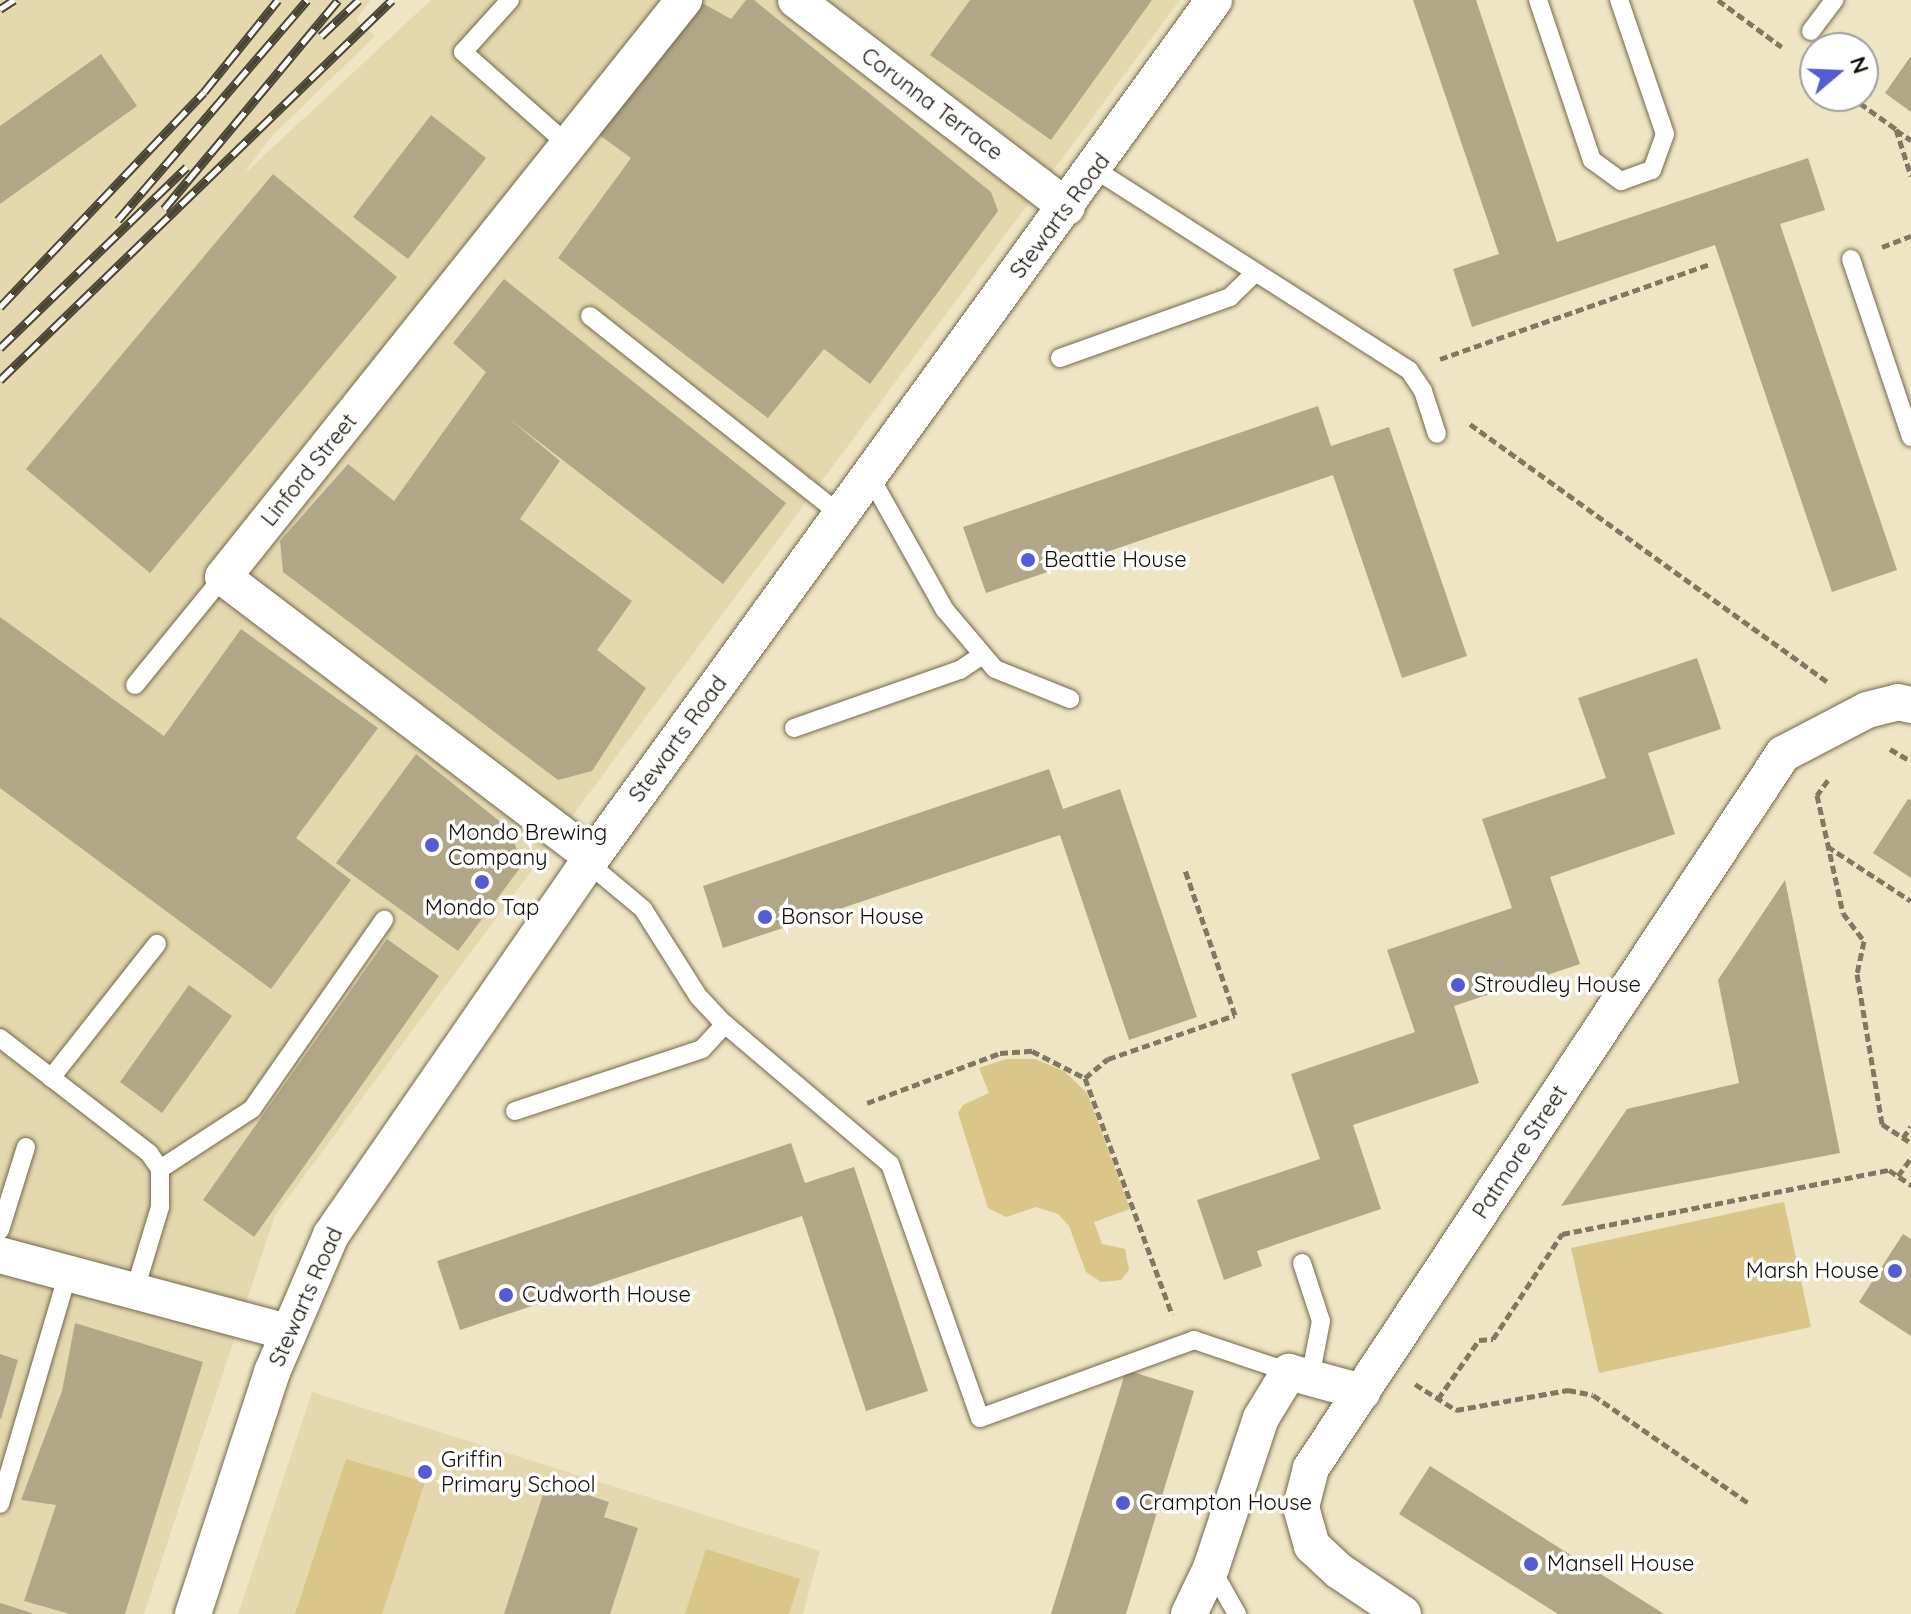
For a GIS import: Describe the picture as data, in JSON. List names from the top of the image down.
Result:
{
  "streets": {
    "street": [
      "Corunna Terrace",
      "Stewarts Road",
      "Linford Street",
      "Patmore Street"
    ]
  },
  "crossings": [
    ["Corunna Terrace", "Stewarts Road"]
  ],
  "places": [
    "Beattie House",
    "Mondo Brewing Company",
    "Mondo Tap",
    "Bonsor House",
    "Stroudley House",
    "Marsh House",
    "Cudworth House",
    "Griffin Primary School",
    "Crampton House",
    "Mansell House"
  ],
  "north": "right"
}
